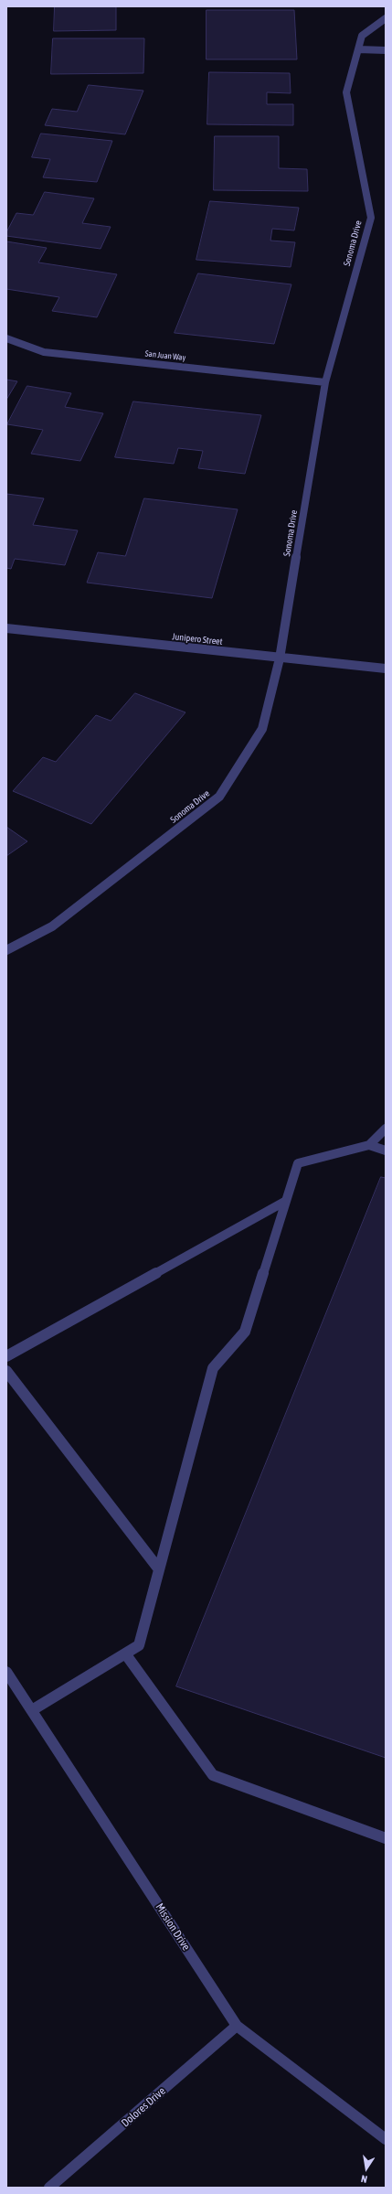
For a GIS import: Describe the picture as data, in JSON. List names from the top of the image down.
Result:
{
  "streets": {
    "street": [
      "Sonoma Drive",
      "San Juan Way",
      "Junipero Street",
      "Mission Drive",
      "Dolores Drive"
    ]
  },
  "crossings": [
    ["Sonoma Drive", "San Juan Way"],
    ["Sonoma Drive", "Junipero Street"],
    ["Mission Drive", "Dolores Drive"]
  ],
  "north": "bottom"
}
